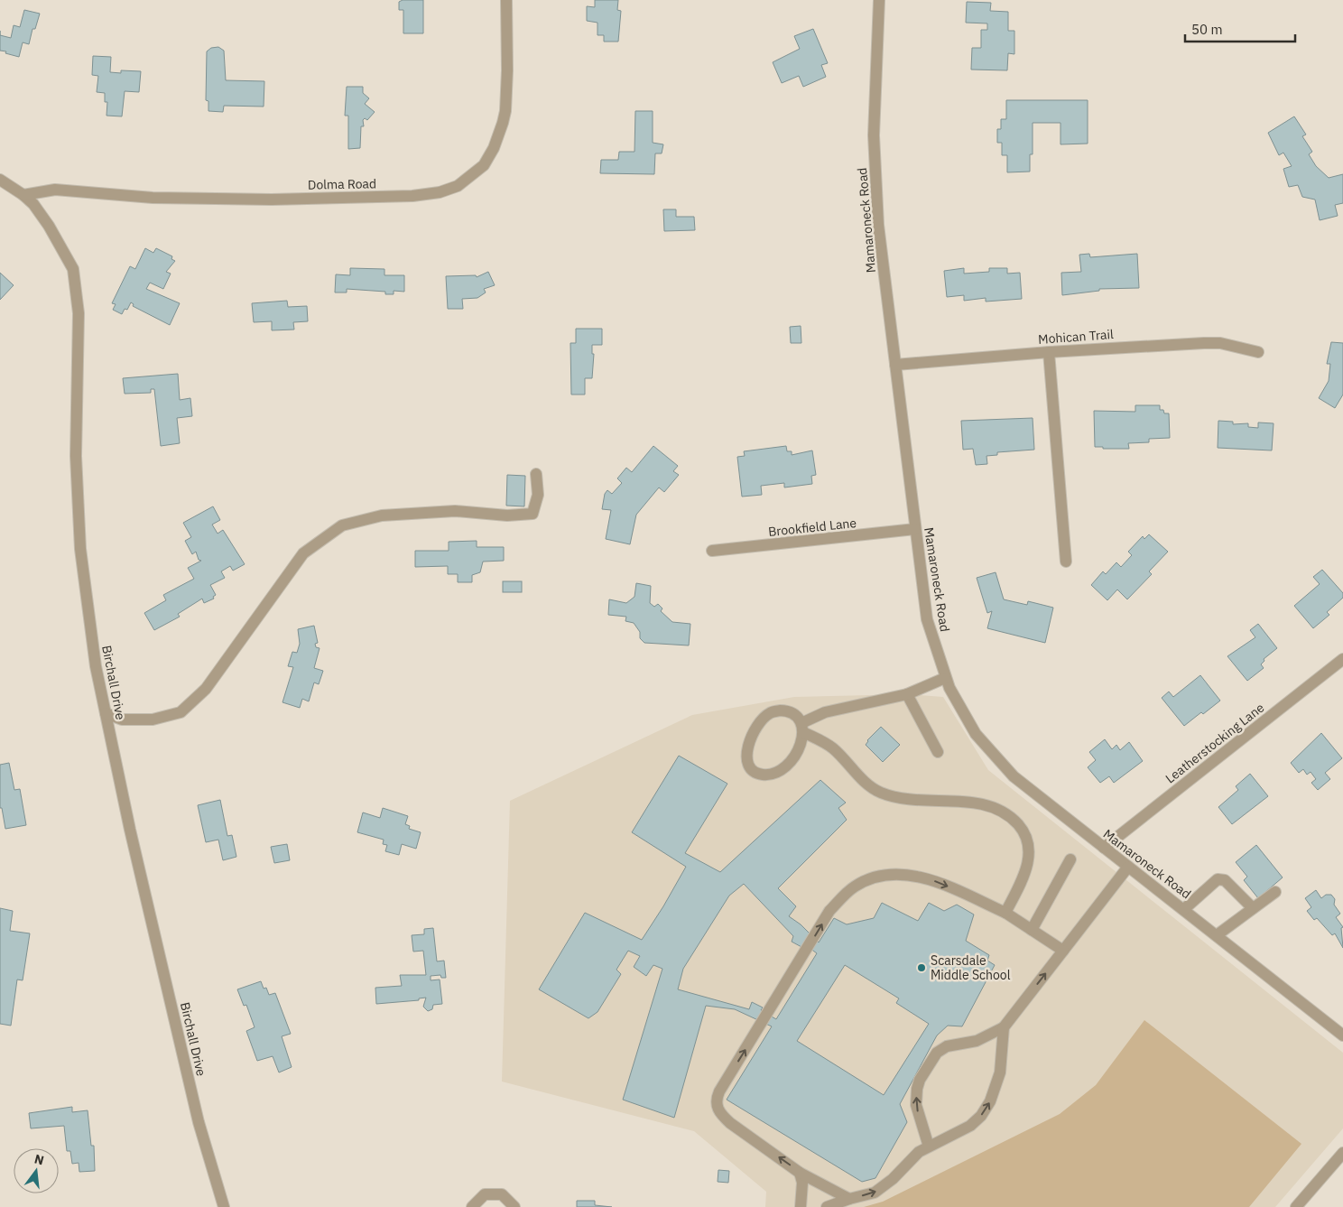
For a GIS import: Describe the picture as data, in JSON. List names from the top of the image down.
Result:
{
  "streets": {
    "street": [
      "Dolma Road",
      "Mamaroneck Road",
      "Mohican Trail",
      "Brookfield Lane",
      "Birchall Drive",
      "Leatherstocking Lane"
    ]
  },
  "crossings": [
    ["Dolma Road", "Birchall Drive"],
    ["Mamaroneck Road", "Mohican Trail"],
    ["Mamaroneck Road", "Brookfield Lane"],
    ["Mamaroneck Road", "Leatherstocking Lane"]
  ],
  "places": ["Scarsdale Middle School"],
  "scale_bar": "50 m",
  "north": "top"
}
